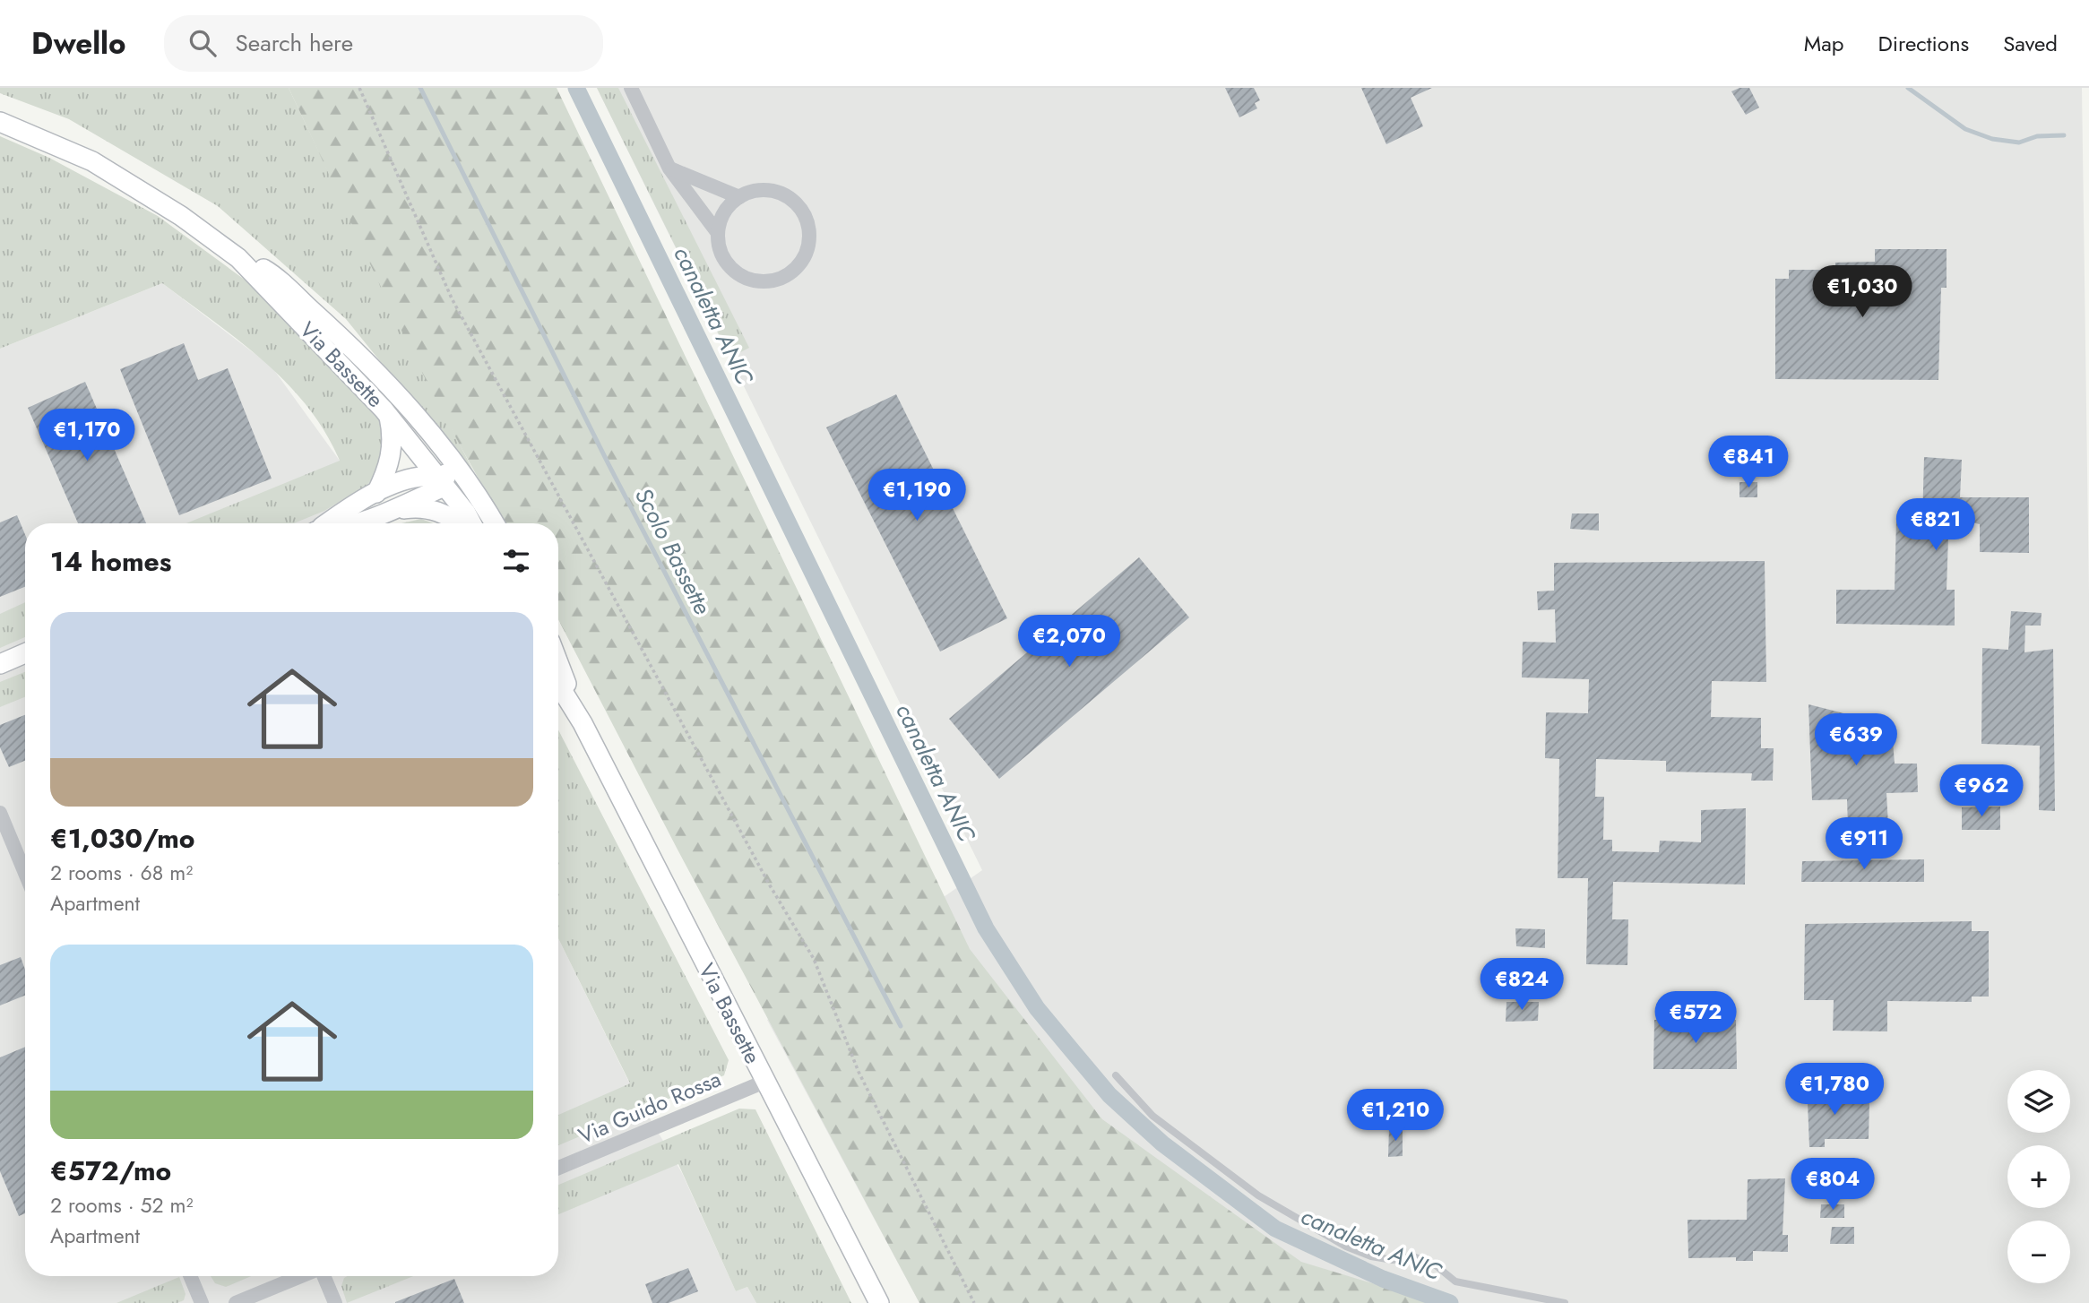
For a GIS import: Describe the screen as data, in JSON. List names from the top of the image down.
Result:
{
  "streets": {
    "main road": ["Via Bassette"],
    "street": ["Via Guido Rossa"]
  },
  "crossings": [
    ["Via Bassette", "Via Guido Rossa"]
  ],
  "water": ["canaletta ANIC", "Scolo Bassette"],
  "page": {
    "header": "Dwello",
    "search": "Search here",
    "nav": ["Map", "Directions", "Saved"],
    "price": [
      "€1,030",
      "€1,170",
      "€841",
      "€1,190",
      "€821",
      "€2,070",
      "€639",
      "€962",
      "€911",
      "€824",
      "€572",
      "€1,780",
      "€1,210",
      "€804"
    ],
    "heading": "14 homes",
    "list": [
      {
        "name": "€1,030/mo",
        "note": "2 rooms · 68 m² · Apartment"
      },
      {
        "name": "€572/mo",
        "note": "2 rooms · 52 m² · Apartment"
      }
    ],
    "map_buttons": ["+", "−"]
  }
}
